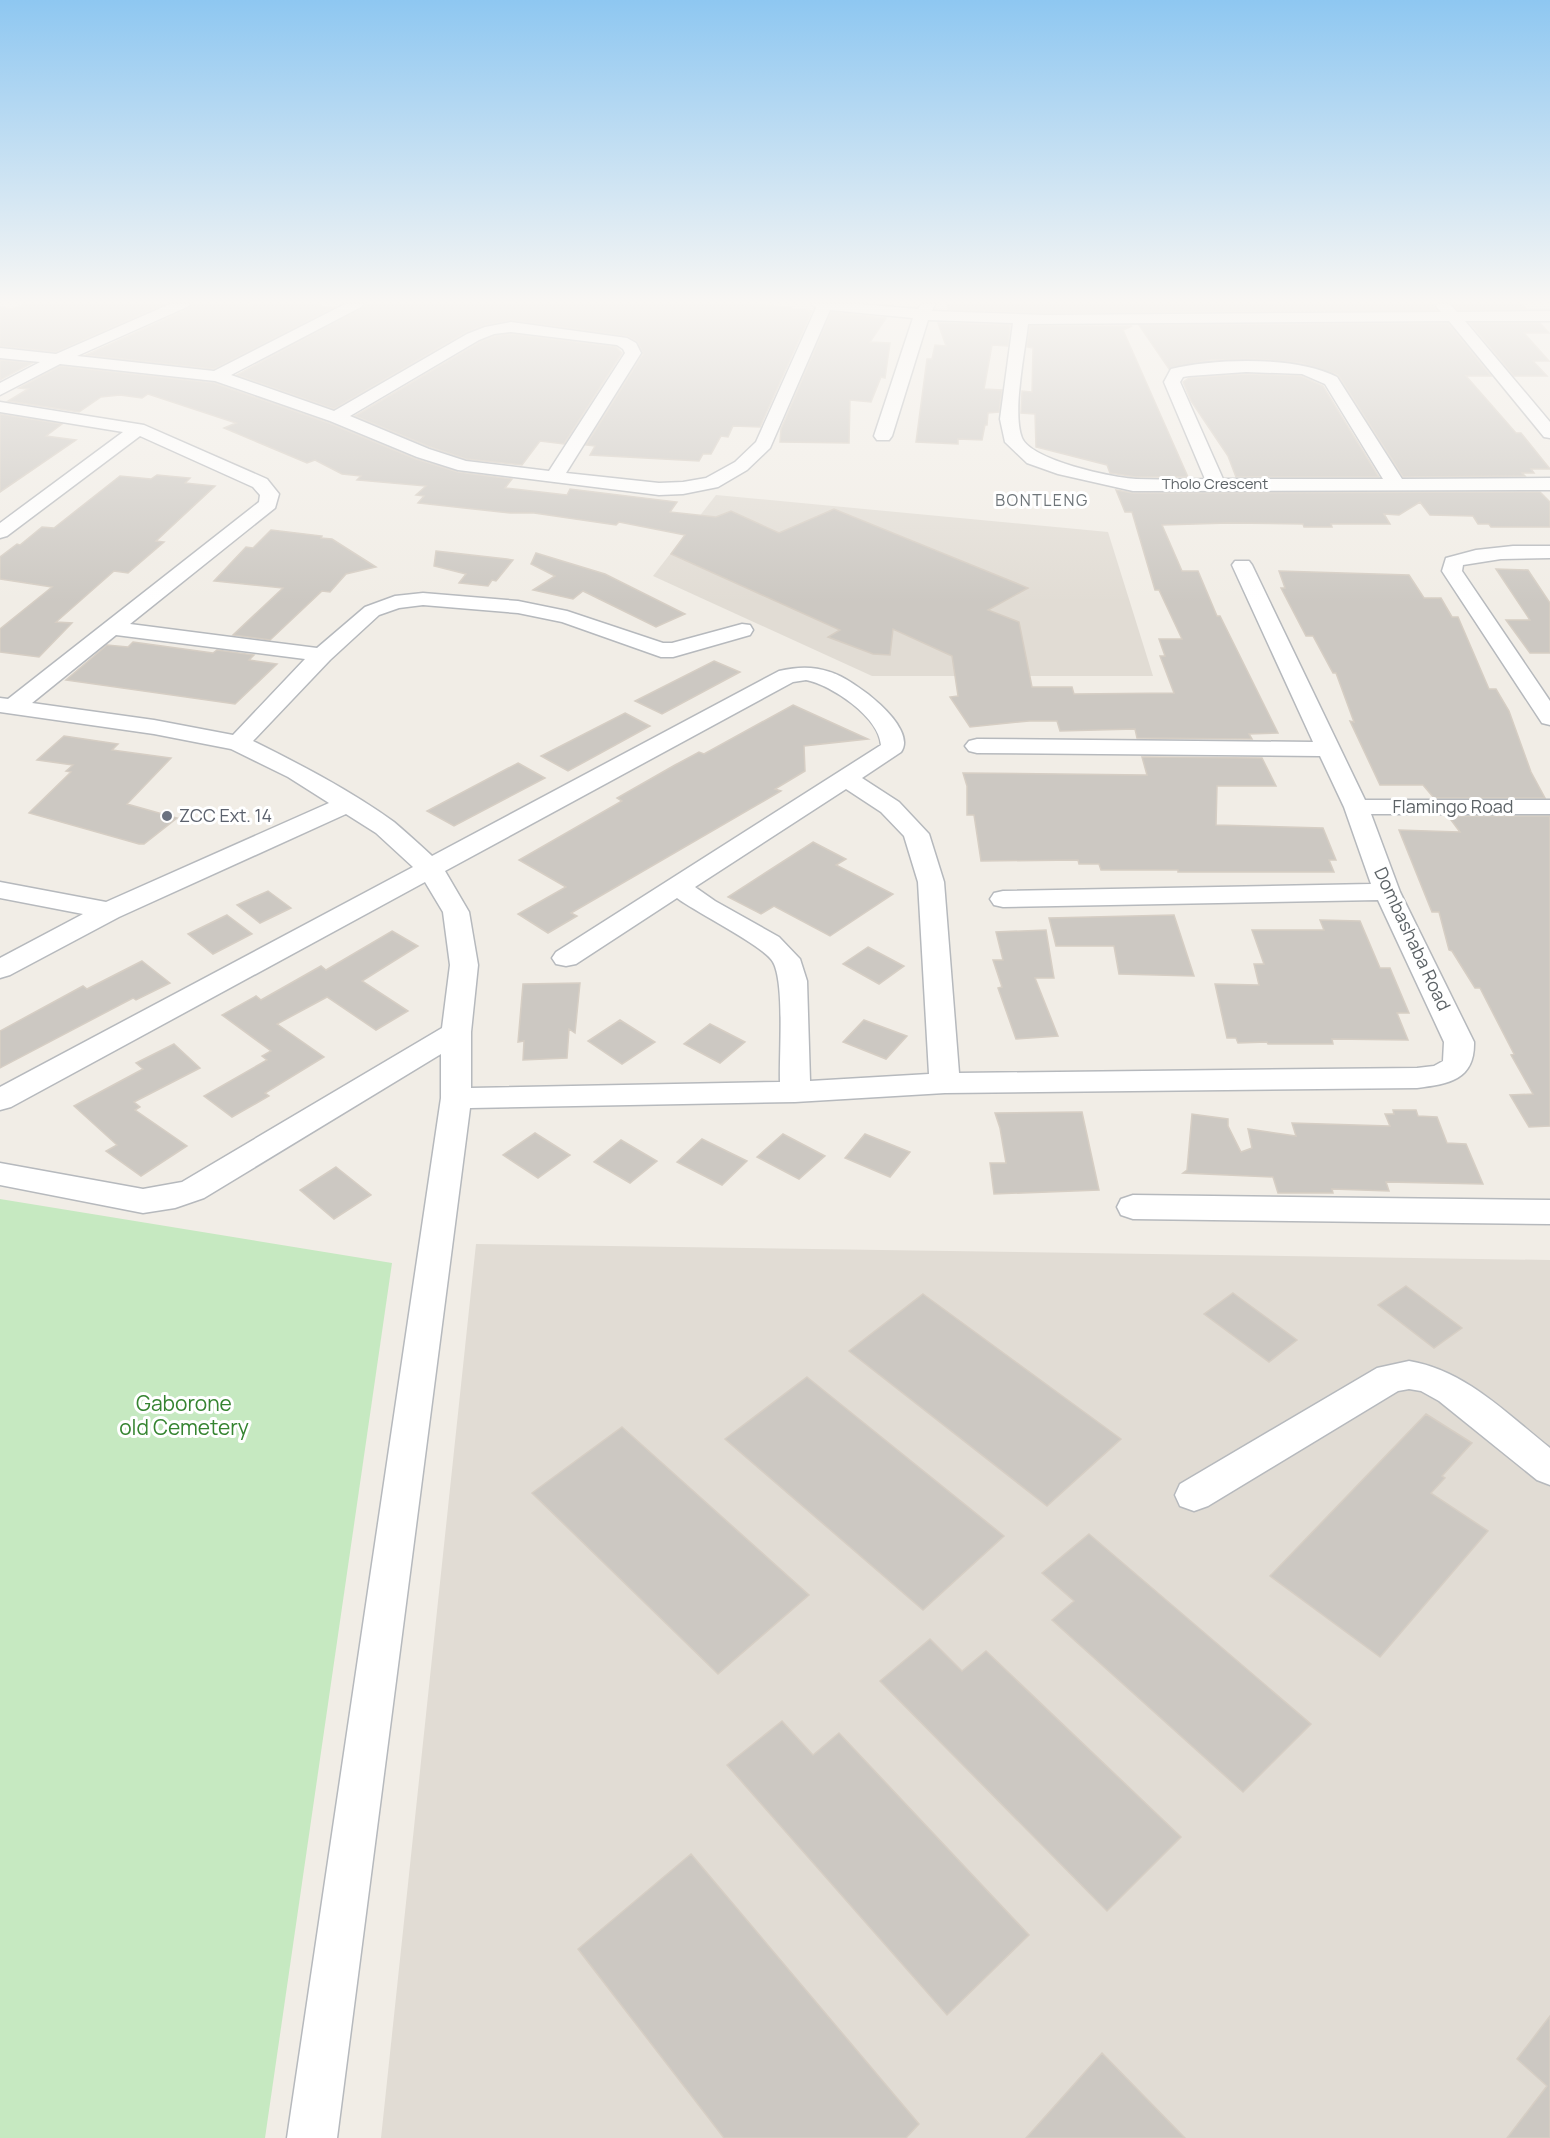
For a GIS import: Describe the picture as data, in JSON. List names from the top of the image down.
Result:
{
  "streets": {
    "street": ["Tholo Crescent", "Flamingo Road", "Dombashaba Road"]
  },
  "crossings": [
    ["Flamingo Road", "Dombashaba Road"]
  ],
  "districts": ["BONTLENG"],
  "parks": ["Gaborone old Cemetery"],
  "places": ["ZCC Ext. 14"]
}
